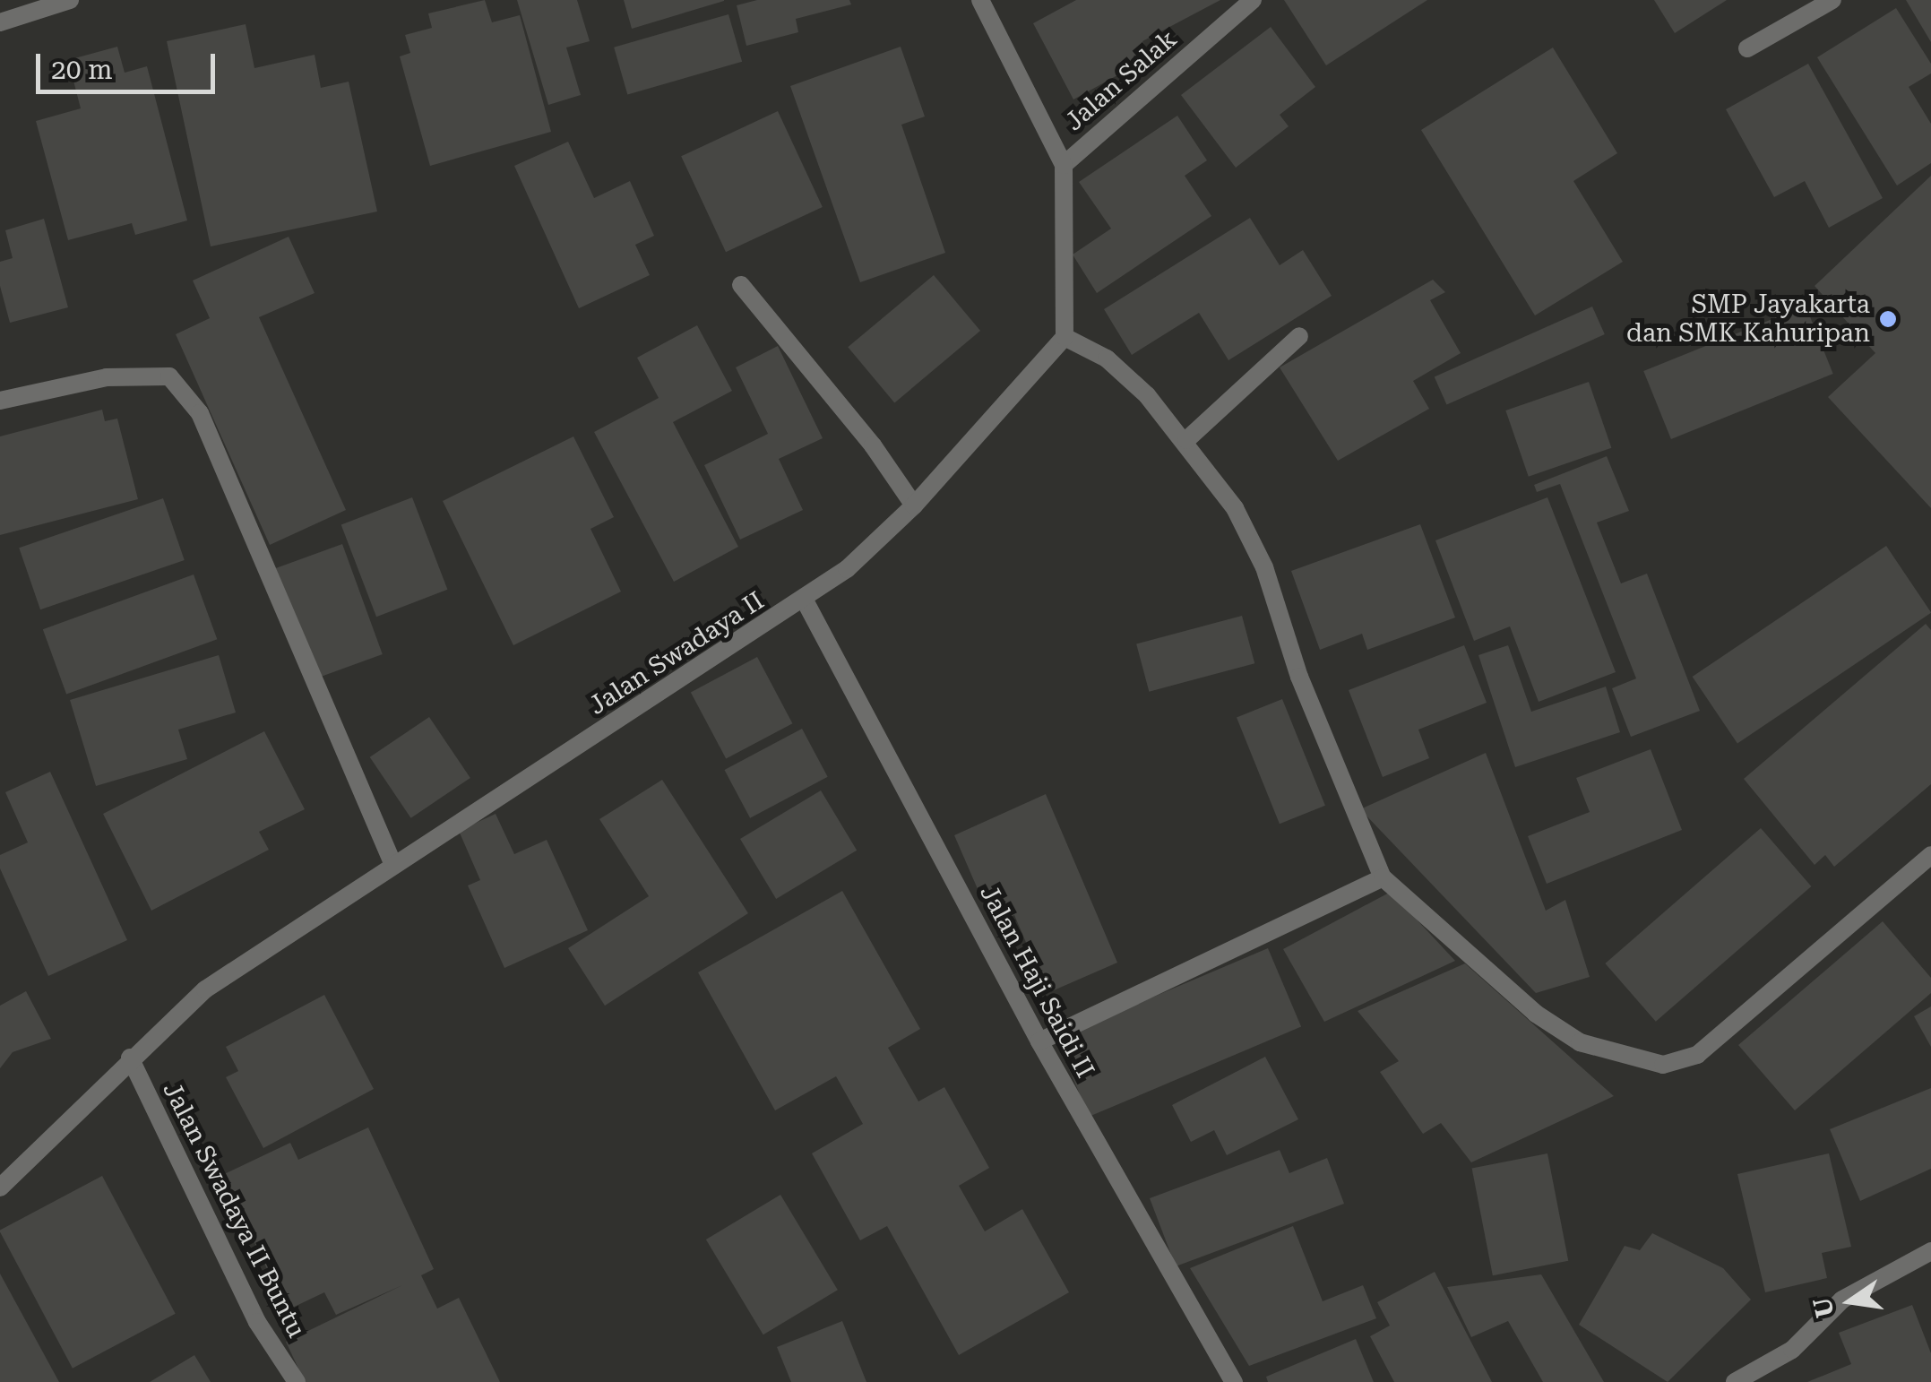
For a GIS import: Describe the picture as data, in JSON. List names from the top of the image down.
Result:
{
  "streets": {
    "street": [
      "Jalan Salak",
      "Jalan Swadaya II",
      "Jalan Haji Saidi II",
      "Jalan Swadaya II Buntu"
    ]
  },
  "crossings": [
    ["Jalan Swadaya II", "Jalan Haji Saidi II"],
    ["Jalan Swadaya II", "Jalan Swadaya II Buntu"]
  ],
  "places": ["SMP Jayakarta dan SMK Kahuripan"],
  "scale_bar": "20 m",
  "north": "left"
}
